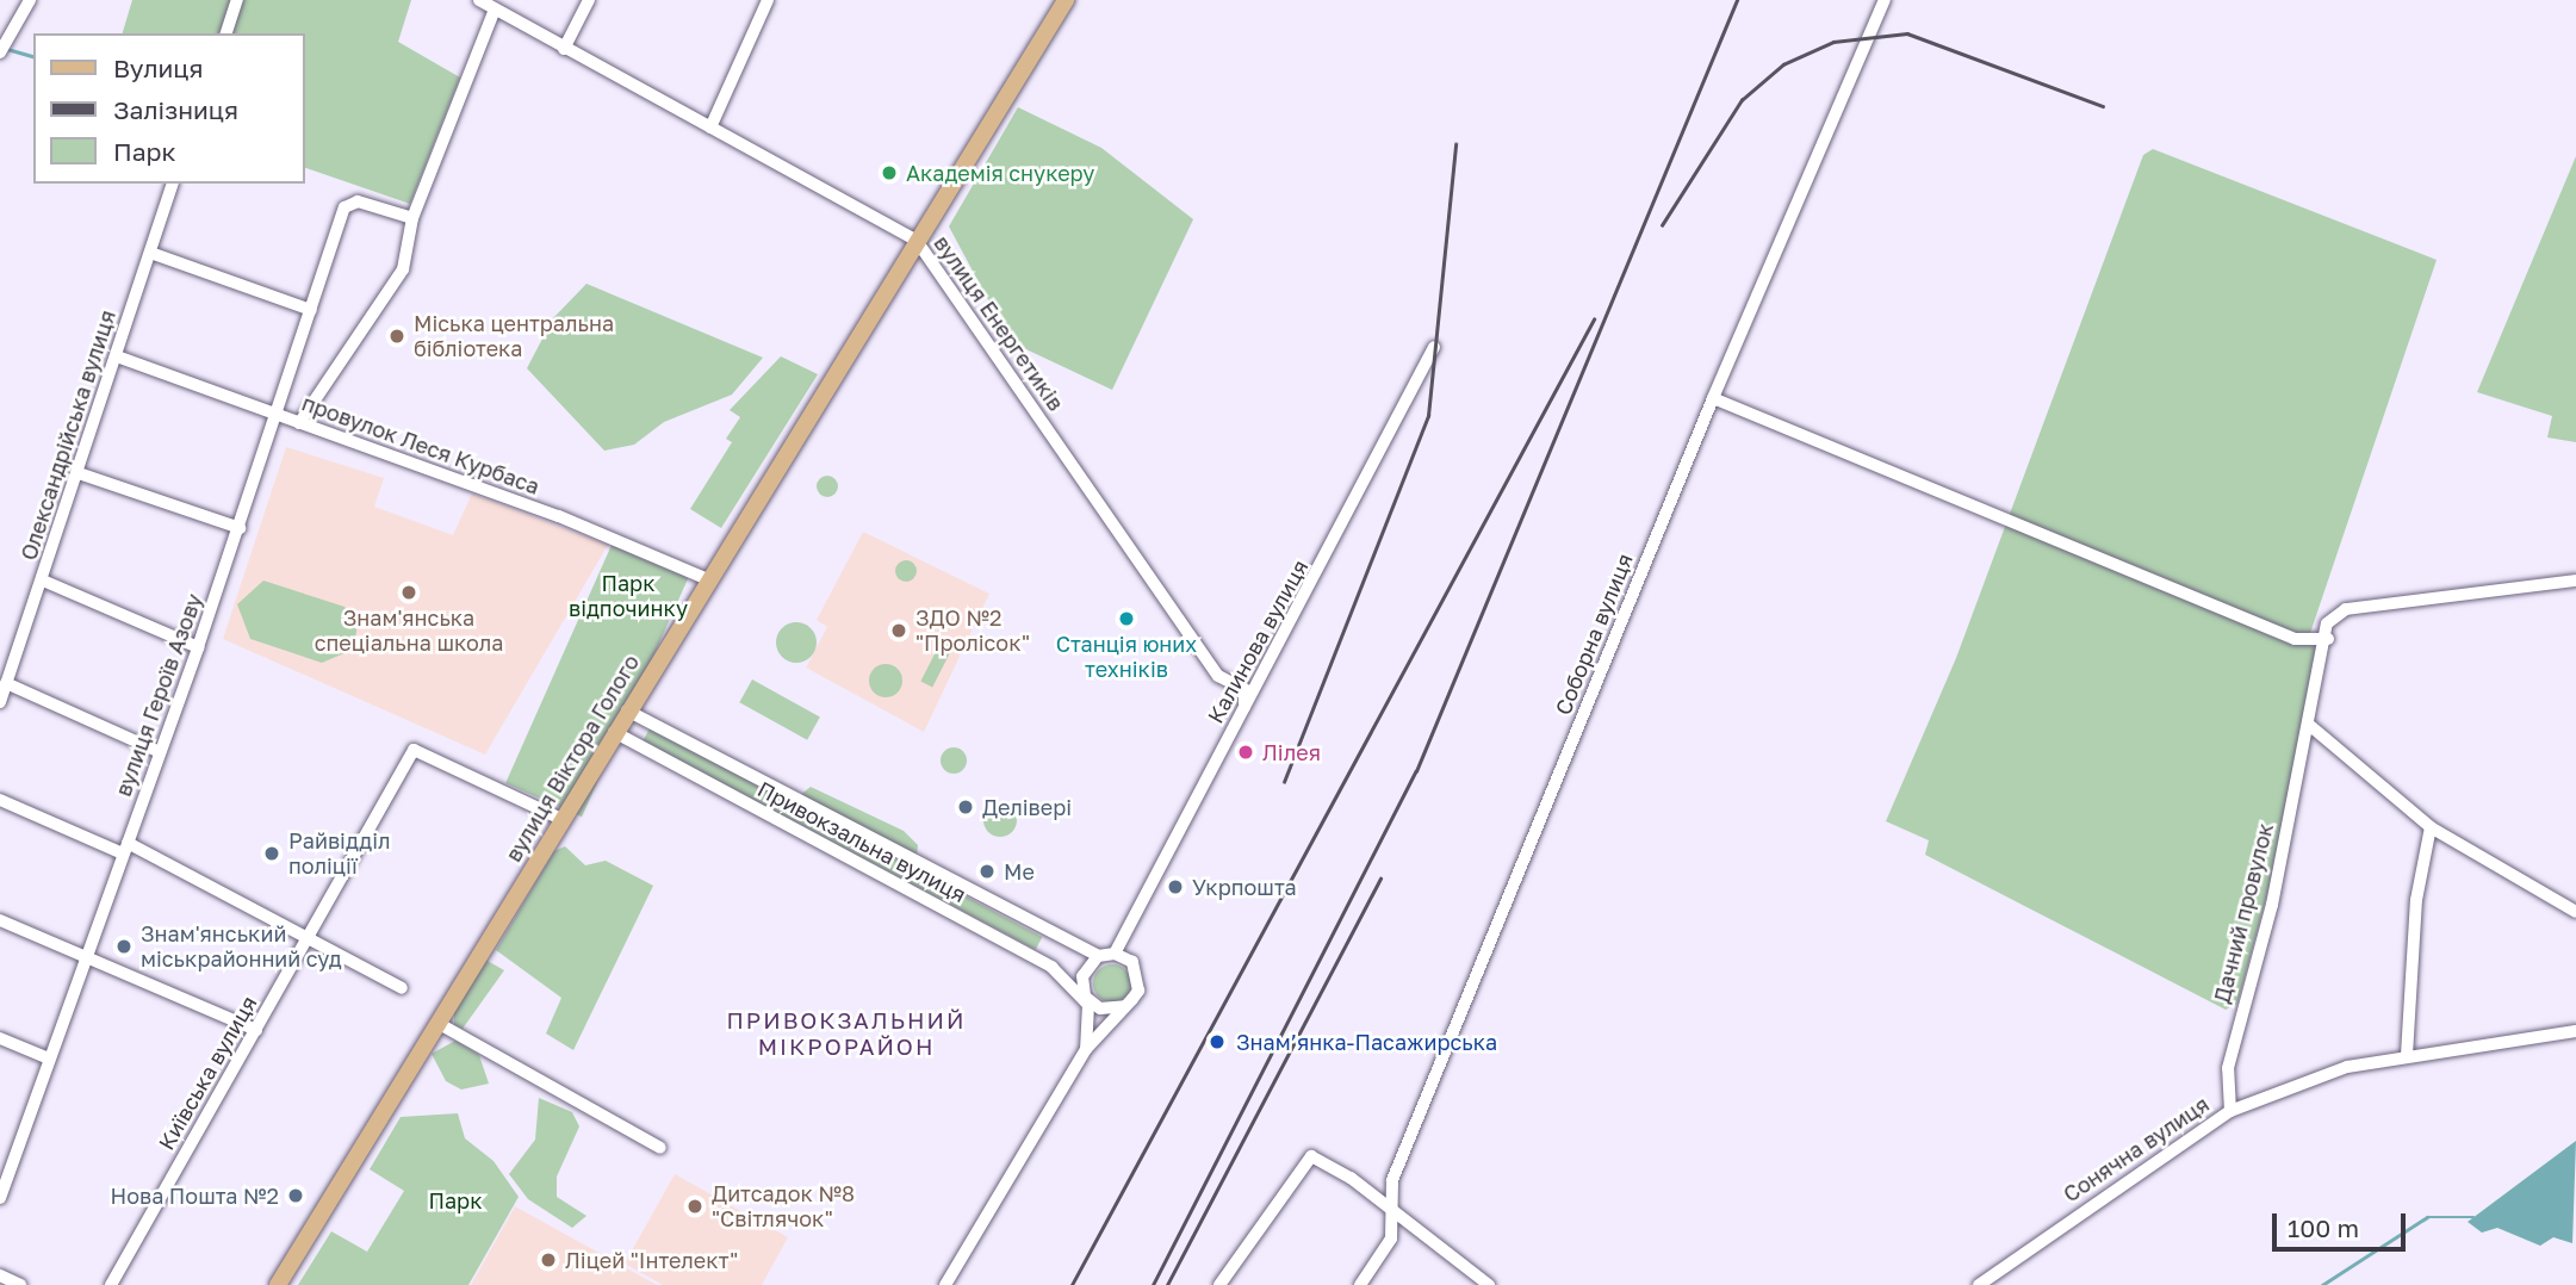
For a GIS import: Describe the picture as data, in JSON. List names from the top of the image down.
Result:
{
  "streets": {
    "main road": ["вулиця Віктора Голого"],
    "street": [
      "вулиця Енергетиків",
      "Олександрійська вулиця",
      "провулок Леся Курбаса",
      "Соборна вулиця",
      "Калинова вулиця",
      "вулиця Героїв Азову",
      "Привокзальна вулиця",
      "Дачний провулок",
      "Київська вулиця",
      "Сонячна вулиця"
    ]
  },
  "crossings": [
    ["вулиця Енергетиків", "Калинова вулиця"],
    ["вулиця Енергетиків", "вулиця Віктора Голого"],
    ["Олександрійська вулиця", "провулок Леся Курбаса"],
    ["провулок Леся Курбаса", "вулиця Героїв Азову"],
    ["провулок Леся Курбаса", "вулиця Віктора Голого"],
    ["Калинова вулиця", "Привокзальна вулиця"],
    ["вулиця Віктора Голого", "Привокзальна вулиця"],
    ["вулиця Віктора Голого", "Київська вулиця"],
    ["Дачний провулок", "Сонячна вулиця"]
  ],
  "districts": ["ПРИВОКЗАЛЬНИЙ МІКРОРАЙОН"],
  "parks": ["Парк відпочинку", "Парк"],
  "places": [
    "Академія снукеру",
    "Міська центральна бібліотека",
    "Знам'янська спеціальна школа",
    "Станція юних техніків",
    "ЗДО №2 \"Пролісок\"",
    "Лілея",
    "Делівері",
    "Райвідділ поліції",
    "Me",
    "Укрпошта",
    "Знам'янський міськрайонний суд",
    "Знам’янка-Пасажирська",
    "Нова Пошта №2",
    "Дитсадок №8 \"Світлячок\"",
    "Ліцей \"Інтелект\""
  ],
  "legend": ["Вулиця", "Залізниця", "Парк"],
  "scale_bar": "100 m"
}
